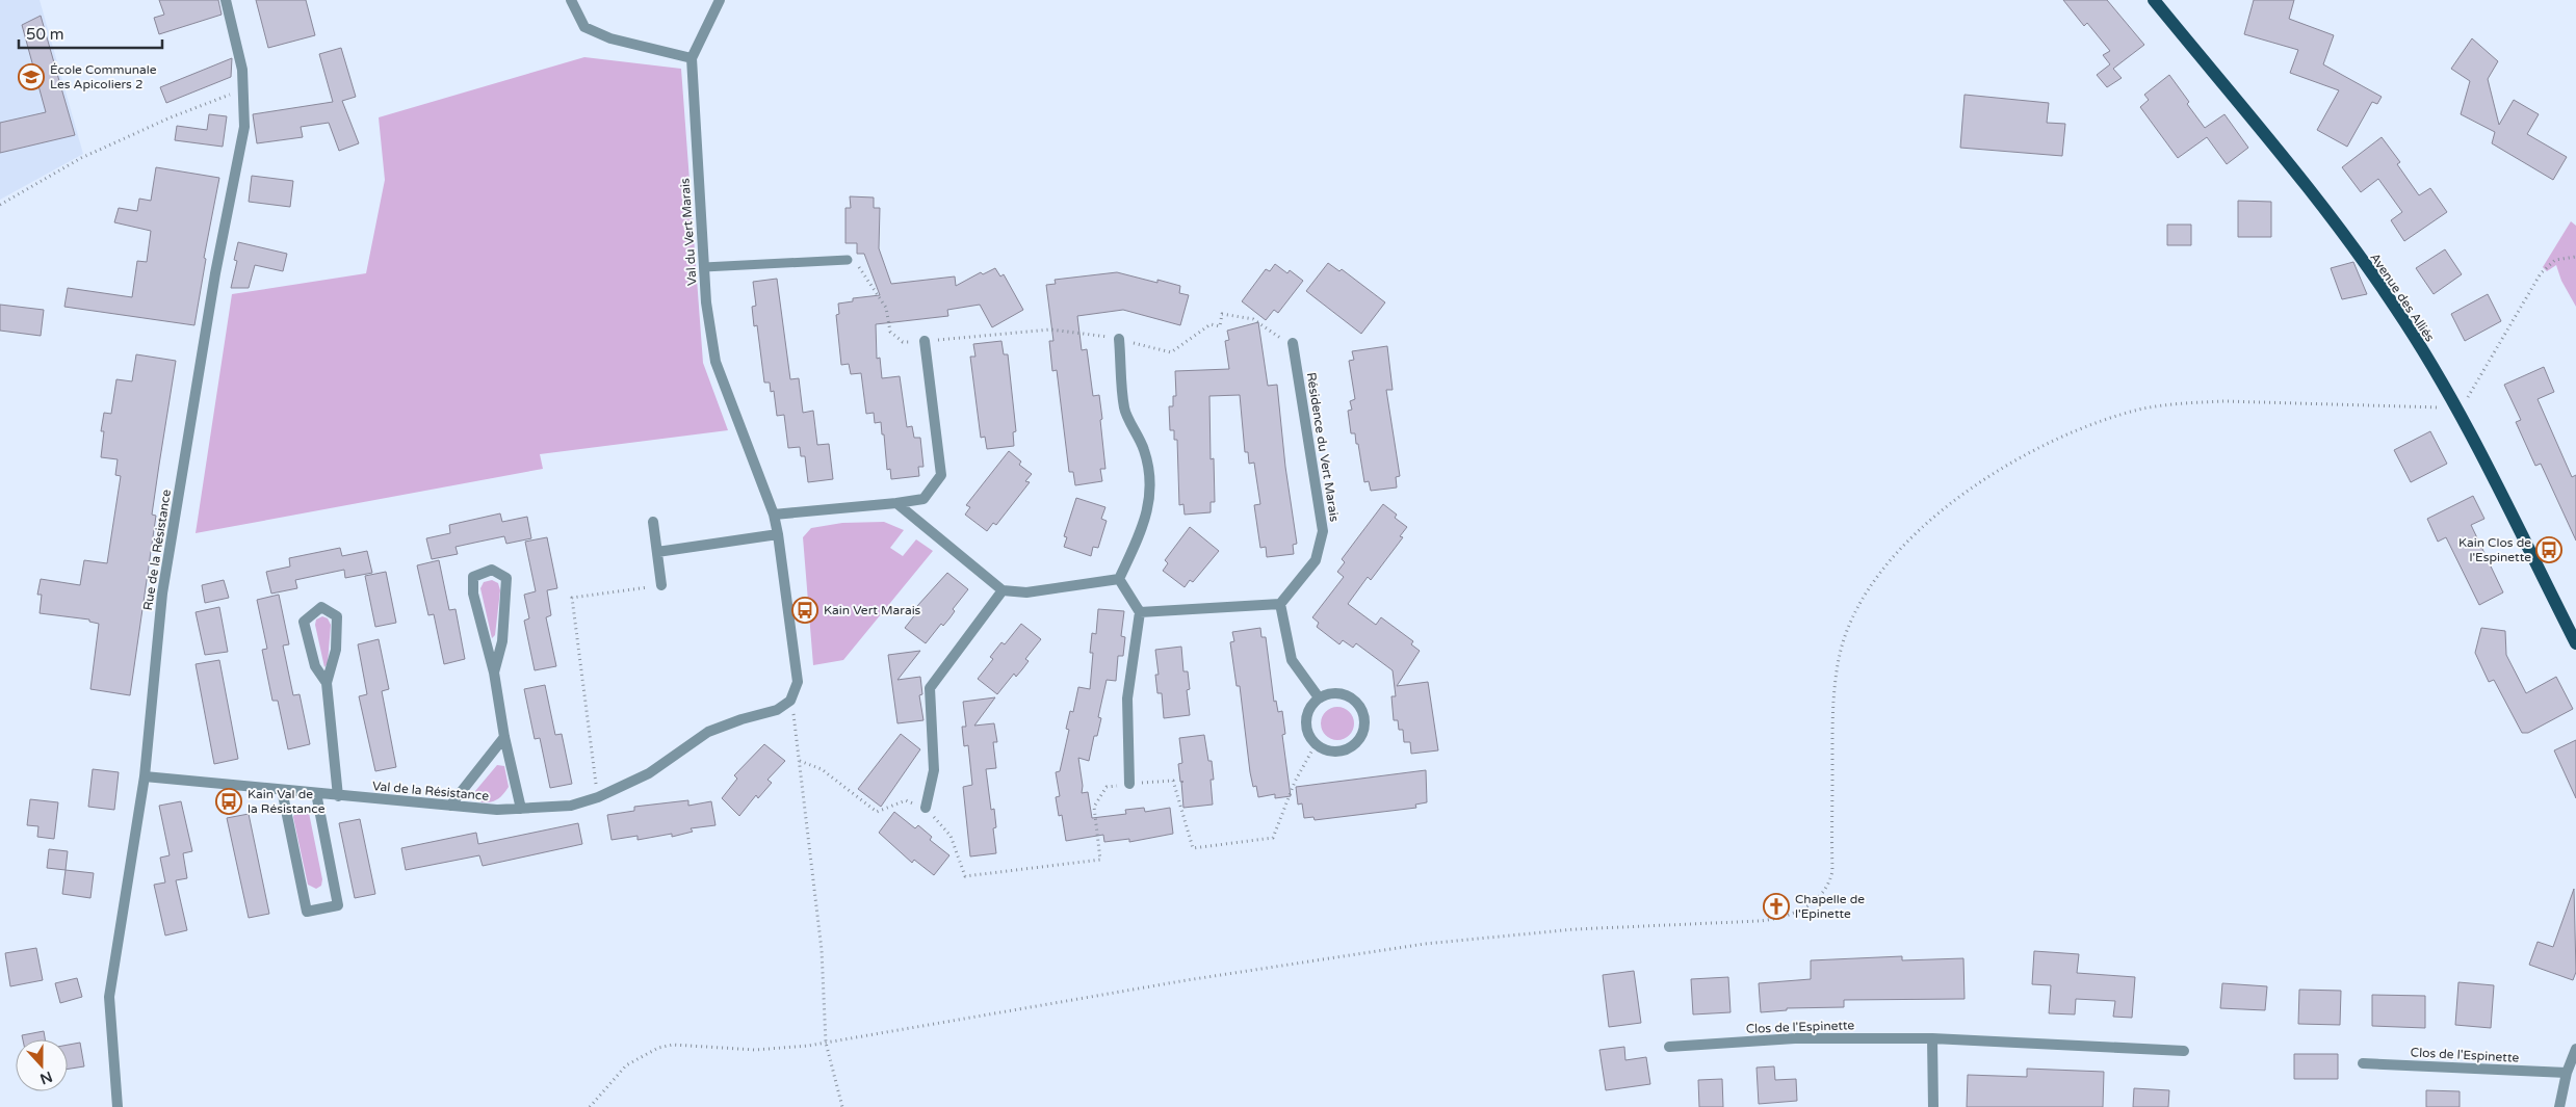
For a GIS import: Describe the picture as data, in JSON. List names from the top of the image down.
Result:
{
  "streets": {
    "main road": ["Avenue des Alliés"],
    "street": [
      "Val du Vert Marais",
      "Résidence du Vert Marais",
      "Rue de la Résistance",
      "Val de la Résistance",
      "Clos de l'Espinette"
    ]
  },
  "crossings": [
    ["Rue de la Résistance", "Val de la Résistance"]
  ],
  "places": {
    "school or university": ["École Communale Les Apicoliers 2"],
    "bus stop": ["Kain Clos de l'Espinette", "Kain Vert Marais", "Kain Val de la Résistance"],
    "church": ["Chapelle de l'Epinette"]
  },
  "scale_bar": "50 m",
  "north": "bottom"
}
